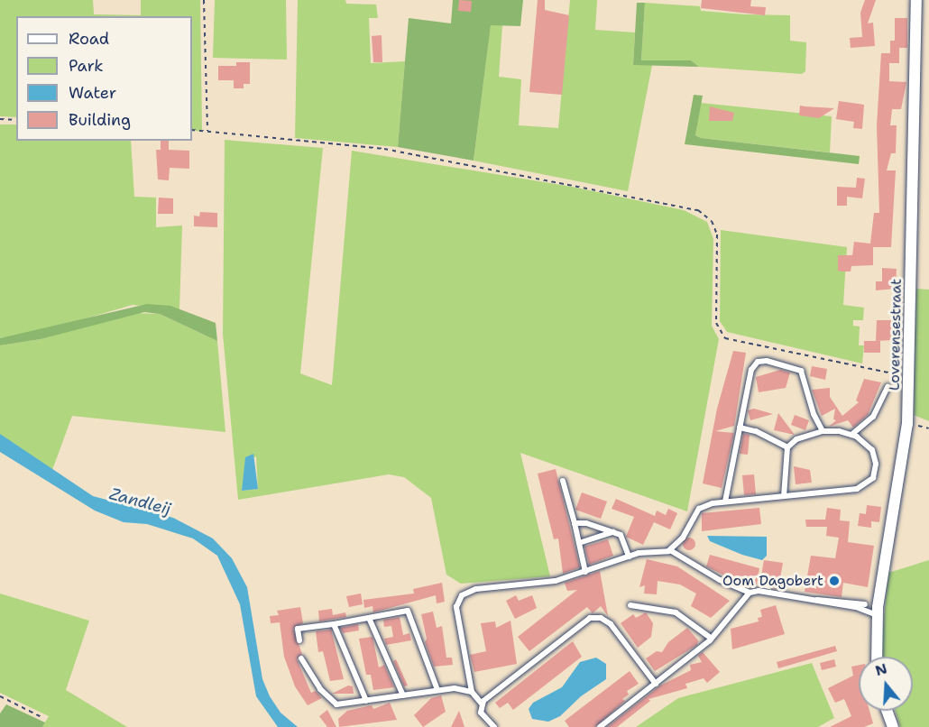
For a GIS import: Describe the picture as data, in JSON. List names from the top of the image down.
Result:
{
  "streets": {
    "street": ["Loverensestraat"]
  },
  "water": ["Zandleij"],
  "places": ["Oom Dagobert"],
  "legend": [
    "Road",
    "Park",
    "Water",
    "Building"
  ],
  "north": "top"
}
